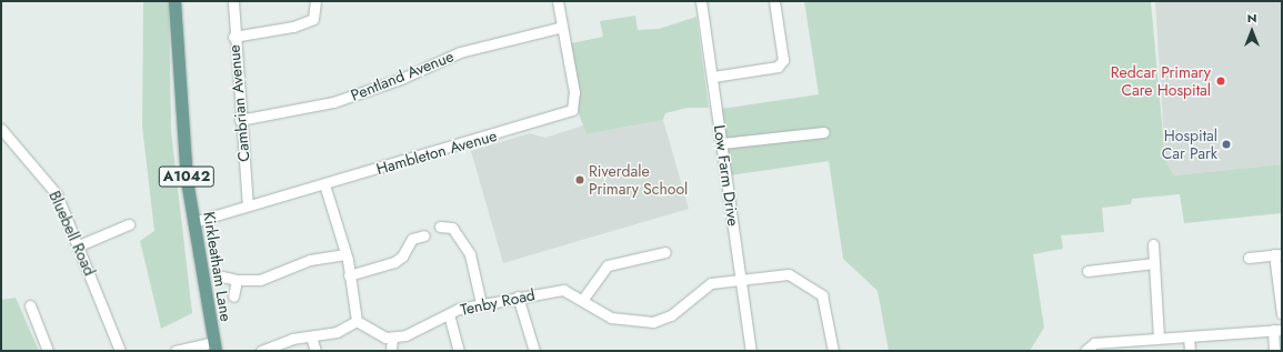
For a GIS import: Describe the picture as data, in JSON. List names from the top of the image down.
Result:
{
  "streets": {
    "main road": ["A1042", "Kirkleatham Lane"],
    "street": [
      "Pentland Avenue",
      "Cambrian Avenue",
      "Hambleton Avenue",
      "Low Farm Drive",
      "Bluebell Road",
      "Tenby Road"
    ]
  },
  "crossings": [
    ["Pentland Avenue", "Cambrian Avenue"],
    ["Pentland Avenue", "Hambleton Avenue"],
    ["Cambrian Avenue", "Hambleton Avenue"],
    ["Hambleton Avenue", "Kirkleatham Lane"],
    ["Low Farm Drive", "Tenby Road"]
  ],
  "places": ["Redcar Primary Care Hospital", "Hospital Car Park", "Riverdale Primary School"],
  "north": "top"
}
